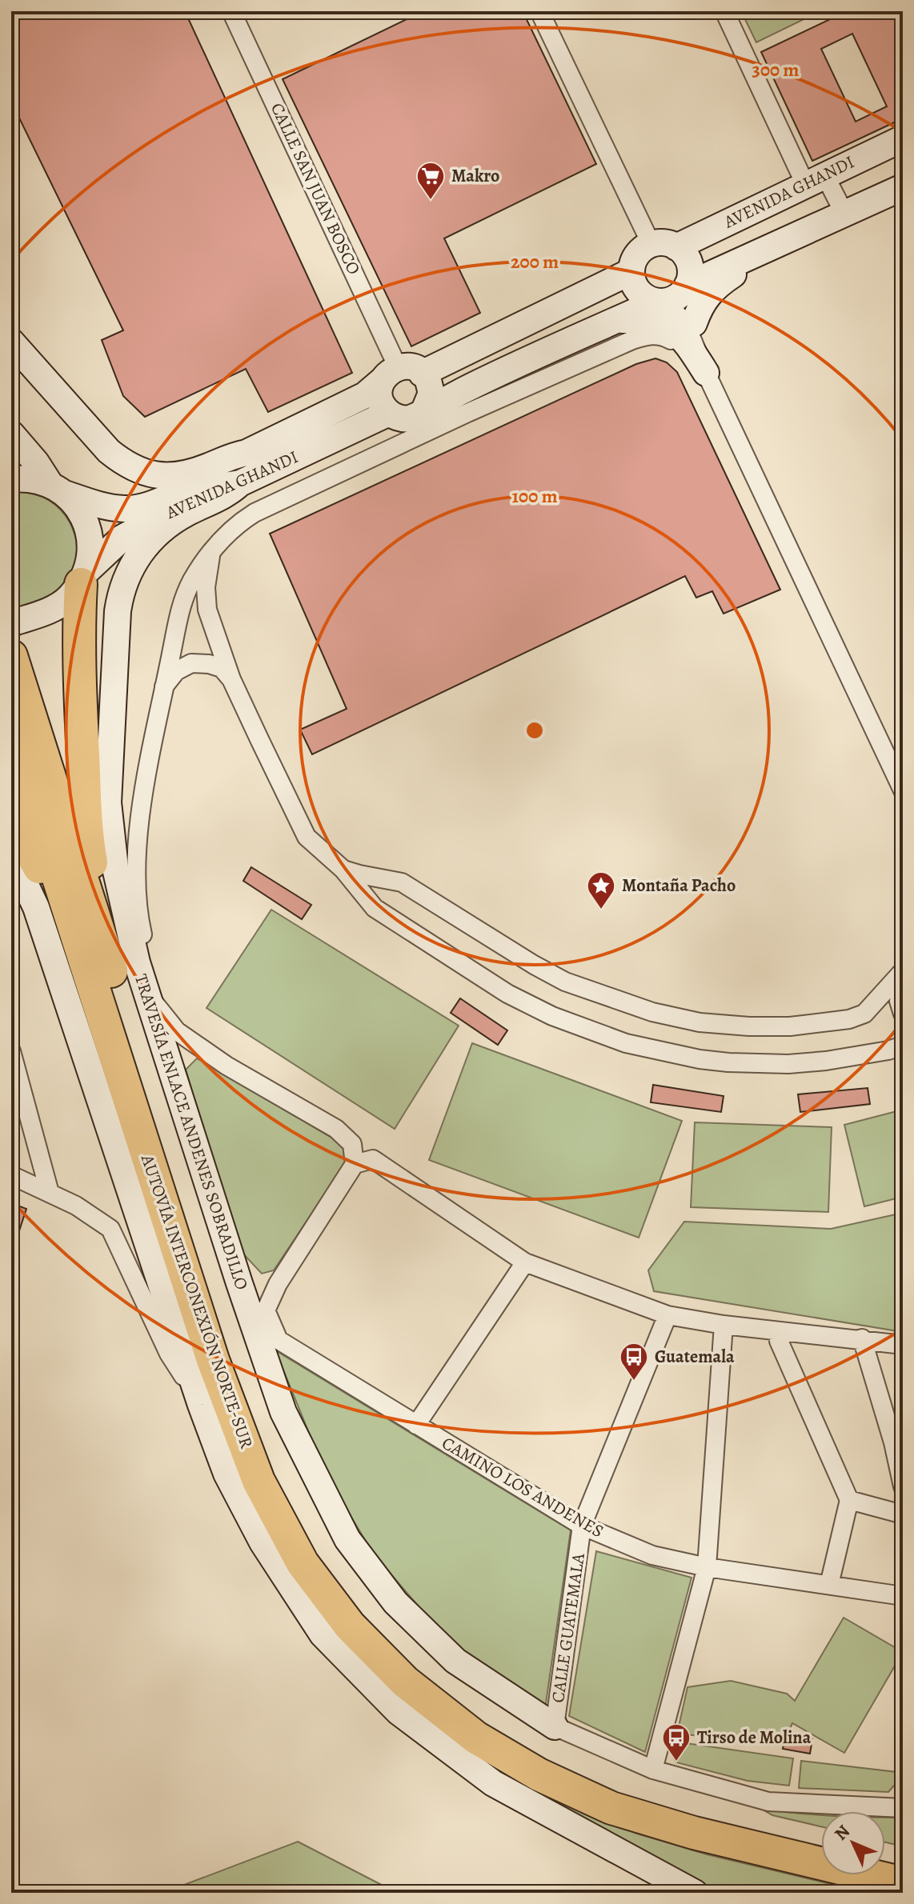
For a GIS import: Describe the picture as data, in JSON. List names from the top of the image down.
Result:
{
  "streets": {
    "highway": ["AUTOVÍA INTERCONEXIÓN NORTE-SUR"],
    "street": [
      "CALLE SAN JUAN BOSCO",
      "AVENIDA GHANDI",
      "TRAVESÍA ENLACE ANDENES SOBRADILLO",
      "CAMINO LOS ANDENES",
      "CALLE GUATEMALA"
    ]
  },
  "crossings": [
    ["CALLE SAN JUAN BOSCO", "AVENIDA GHANDI"],
    ["AVENIDA GHANDI", "TRAVESÍA ENLACE ANDENES SOBRADILLO"],
    ["TRAVESÍA ENLACE ANDENES SOBRADILLO", "CALLE GUATEMALA"],
    ["CAMINO LOS ANDENES", "CALLE GUATEMALA"]
  ],
  "places": {
    "supermarket": ["Makro"],
    "place": ["Montaña Pacho"],
    "bus stop": ["Guatemala", "Tirso de Molina"]
  },
  "north": "top left",
  "rings": ["300 m", "200 m", "100 m"]
}
